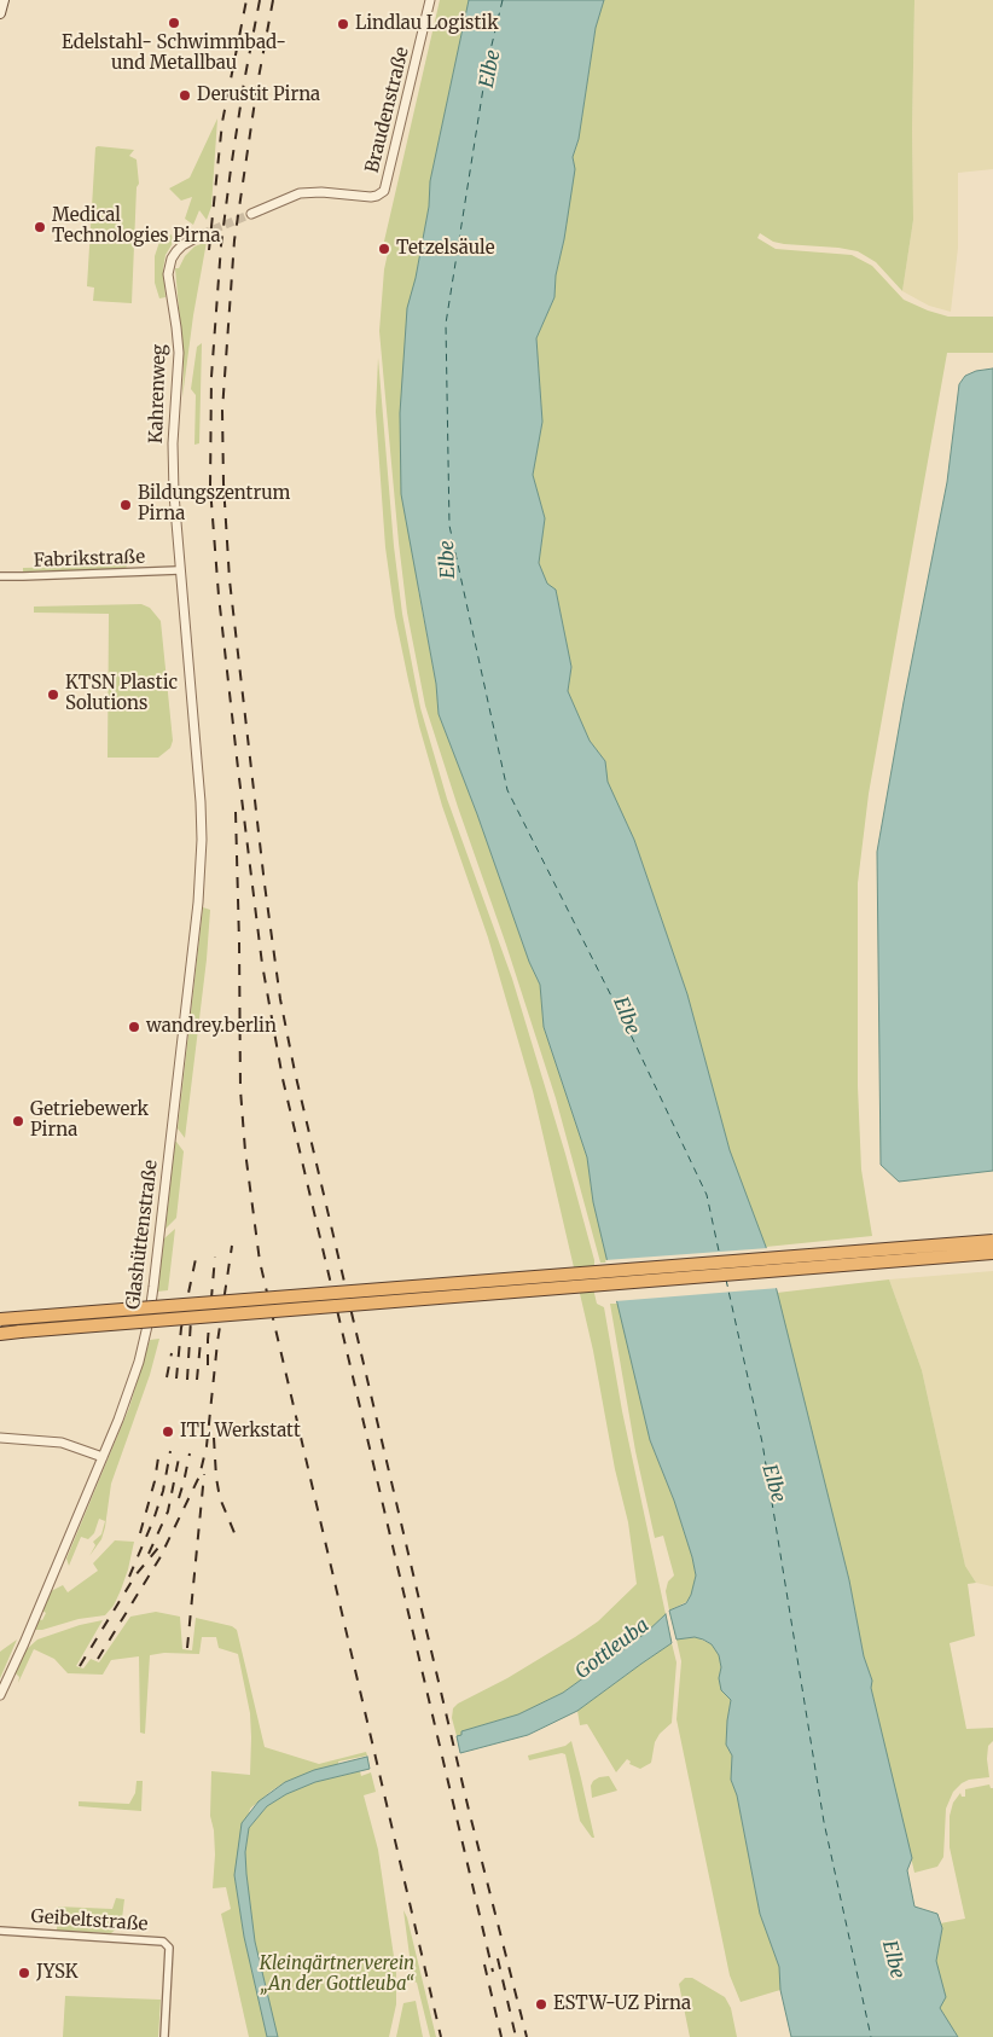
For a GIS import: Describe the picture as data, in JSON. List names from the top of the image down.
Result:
{
  "streets": {
    "street": [
      "Braudenstraße",
      "Kahrenweg",
      "Fabrikstraße",
      "Glashüttenstraße",
      "Geibeltstraße"
    ]
  },
  "crossings": [
    ["Kahrenweg", "Fabrikstraße"],
    ["Kahrenweg", "Glashüttenstraße"],
    ["Fabrikstraße", "Glashüttenstraße"]
  ],
  "water": ["Elbe", "Gottleuba"],
  "parks": ["Kleingärtnerverein „An der Gottleuba“"],
  "places": [
    "Edelstahl- Schwimmbad- und Metallbau",
    "Lindlau Logistik",
    "Derustit Pirna",
    "Medical Technologies Pirna",
    "Tetzelsäule",
    "Bildungszentrum Pirna",
    "KTSN Plastic Solutions",
    "wandrey.berlin",
    "Getriebewerk Pirna",
    "ITL Werkstatt",
    "JYSK",
    "ESTW-UZ Pirna"
  ]
}
